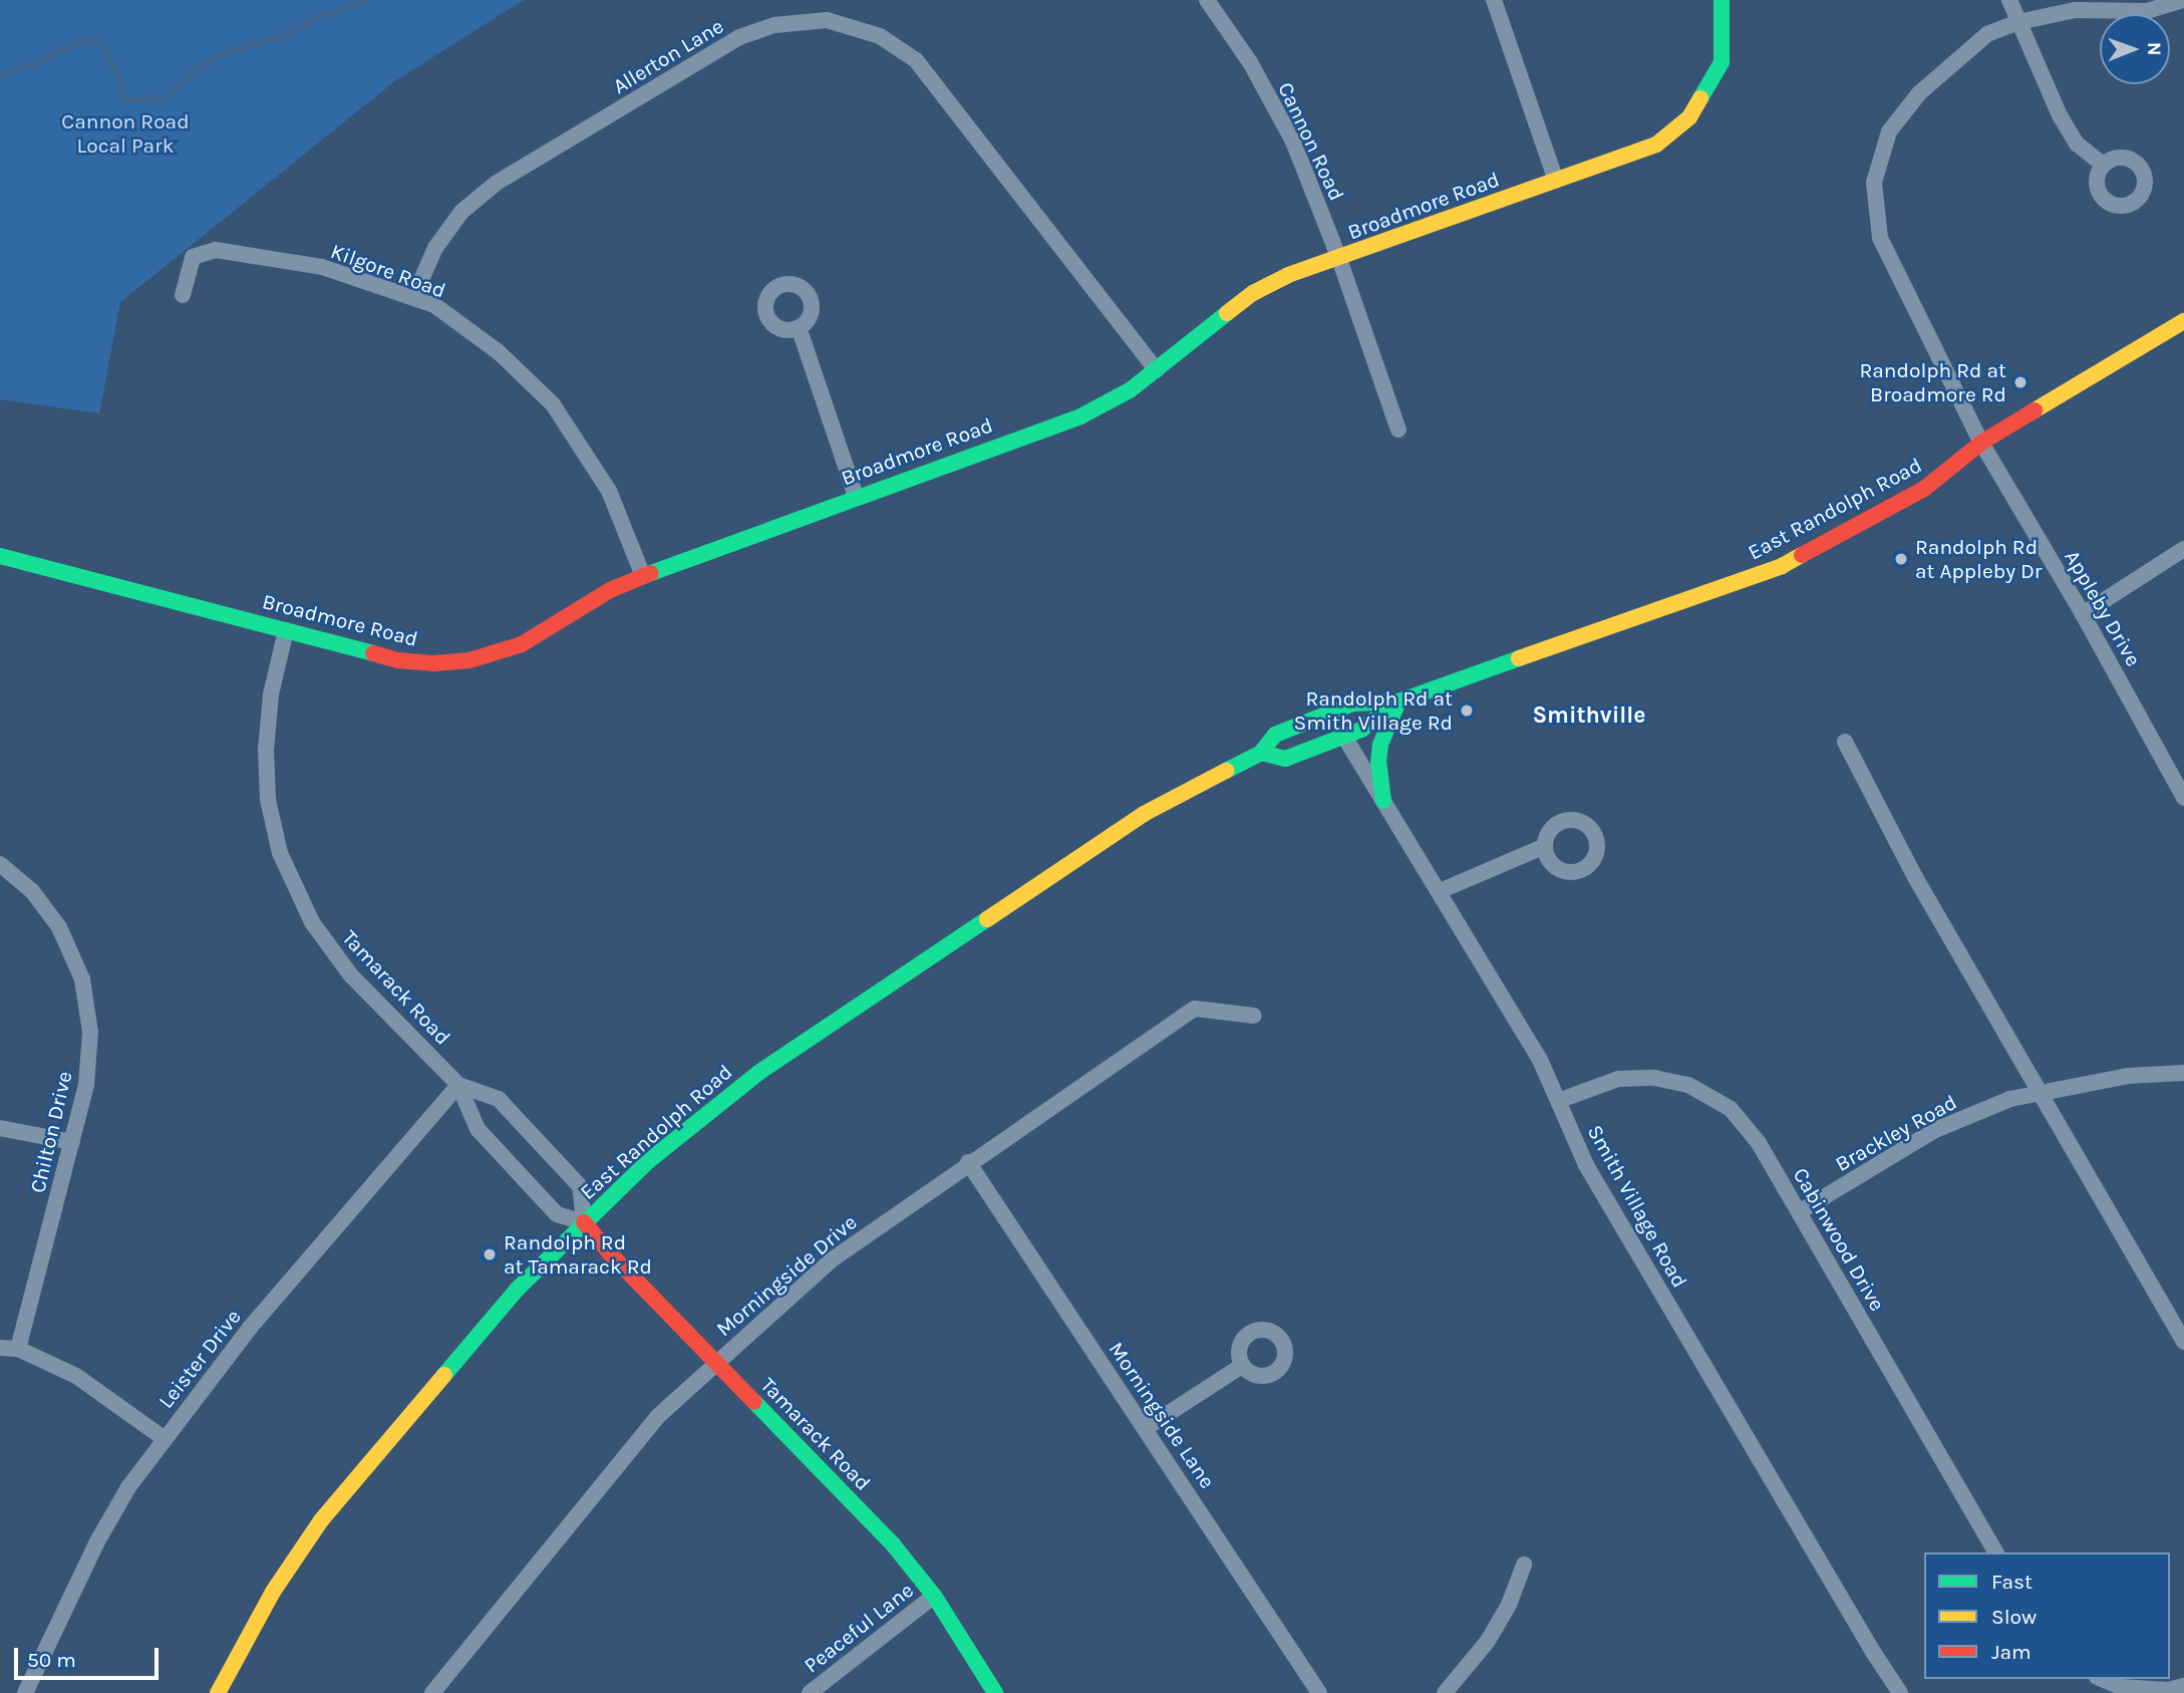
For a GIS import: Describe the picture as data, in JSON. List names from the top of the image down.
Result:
{
  "streets": {
    "main road": ["Broadmore Road", "East Randolph Road", "Tamarack Road"],
    "street": [
      "Allerton Lane",
      "Cannon Road",
      "Kilgore Road",
      "Appleby Drive",
      "Chilton Drive",
      "Brackley Road",
      "Smith Village Road",
      "Cabinwood Drive",
      "Morningside Drive",
      "Leister Drive",
      "Morningside Lane",
      "Peaceful Lane"
    ]
  },
  "crossings": [
    ["Allerton Lane", "Broadmore Road"],
    ["Allerton Lane", "Kilgore Road"],
    ["Cannon Road", "Broadmore Road"],
    ["Broadmore Road", "Kilgore Road"],
    ["Broadmore Road", "Tamarack Road"],
    ["East Randolph Road", "Appleby Drive"],
    ["East Randolph Road", "Tamarack Road"],
    ["East Randolph Road", "Smith Village Road"],
    ["Tamarack Road", "Morningside Drive"],
    ["Tamarack Road", "Leister Drive"],
    ["Tamarack Road", "Peaceful Lane"],
    ["Brackley Road", "Cabinwood Drive"],
    ["Smith Village Road", "Cabinwood Drive"],
    ["Morningside Drive", "Morningside Lane"]
  ],
  "districts": ["Smithville"],
  "parks": ["Cannon Road Local Park"],
  "places": [
    "Randolph Rd at Broadmore Rd",
    "Randolph Rd at Appleby Dr",
    "Randolph Rd at Smith Village Rd",
    "Randolph Rd at Tamarack Rd"
  ],
  "legend": ["Fast", "Slow", "Jam"],
  "scale_bar": "50 m",
  "north": "right"
}
